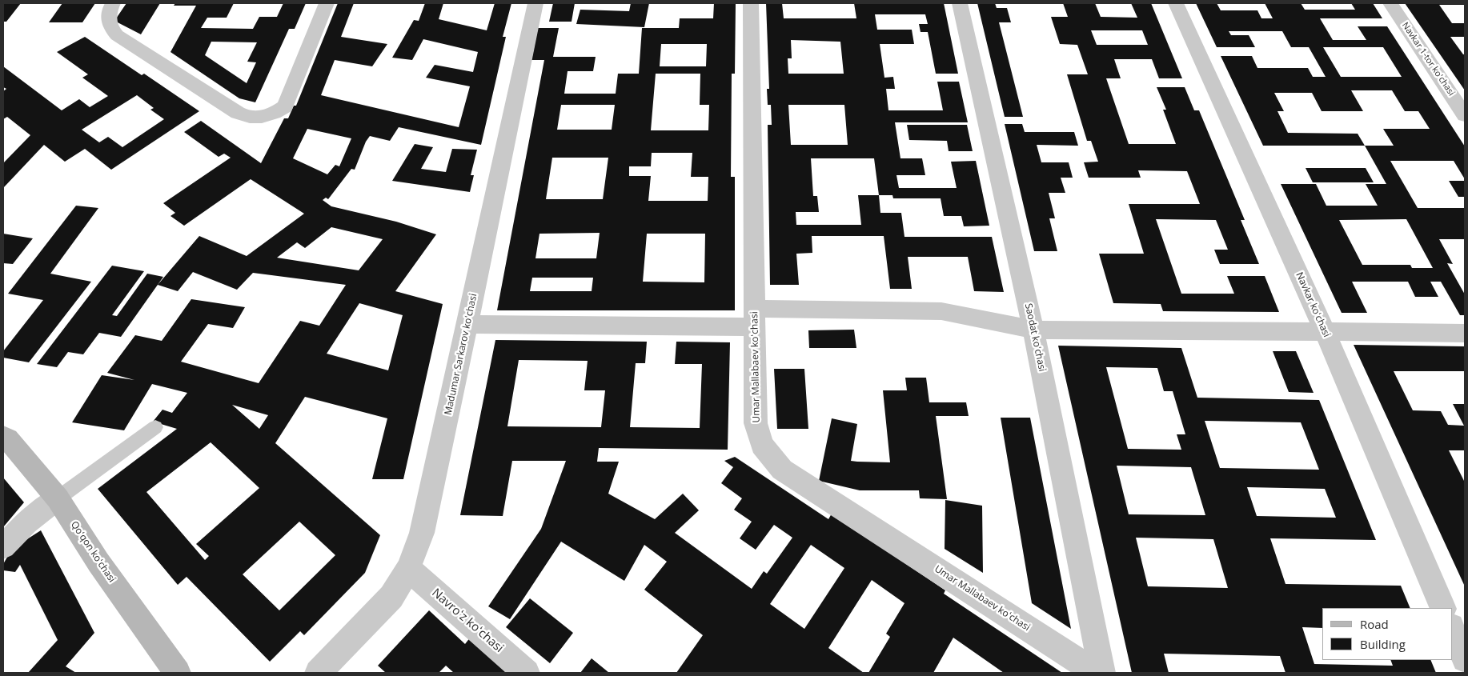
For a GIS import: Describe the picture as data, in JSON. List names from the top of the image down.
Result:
{
  "streets": {
    "main road": ["Qoʻqon koʻchasi"],
    "street": [
      "Navkar 1-tor koʻchasi",
      "Navkar koʻchasi",
      "Saodat koʻchasi",
      "Madumar Sarkarov koʻchasi",
      "Umar Mallabaev koʻchasi",
      "Navroʻz koʻchasi"
    ]
  },
  "crossings": [
    ["Madumar Sarkarov koʻchasi", "Navroʻz koʻchasi"]
  ],
  "legend": ["Road", "Building"]
}
